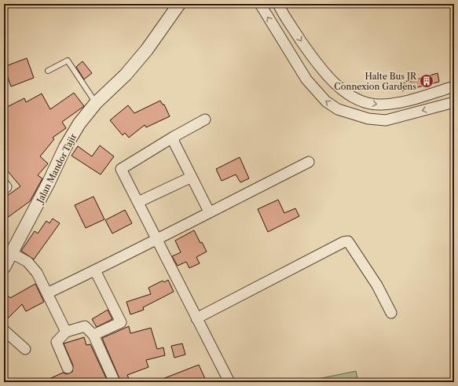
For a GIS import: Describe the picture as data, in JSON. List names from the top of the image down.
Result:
{
  "streets": {
    "street": ["Jalan Mandor Tajir"]
  },
  "places": {
    "building": ["Halte Bus JR Connexion Gardens"]
  }
}
